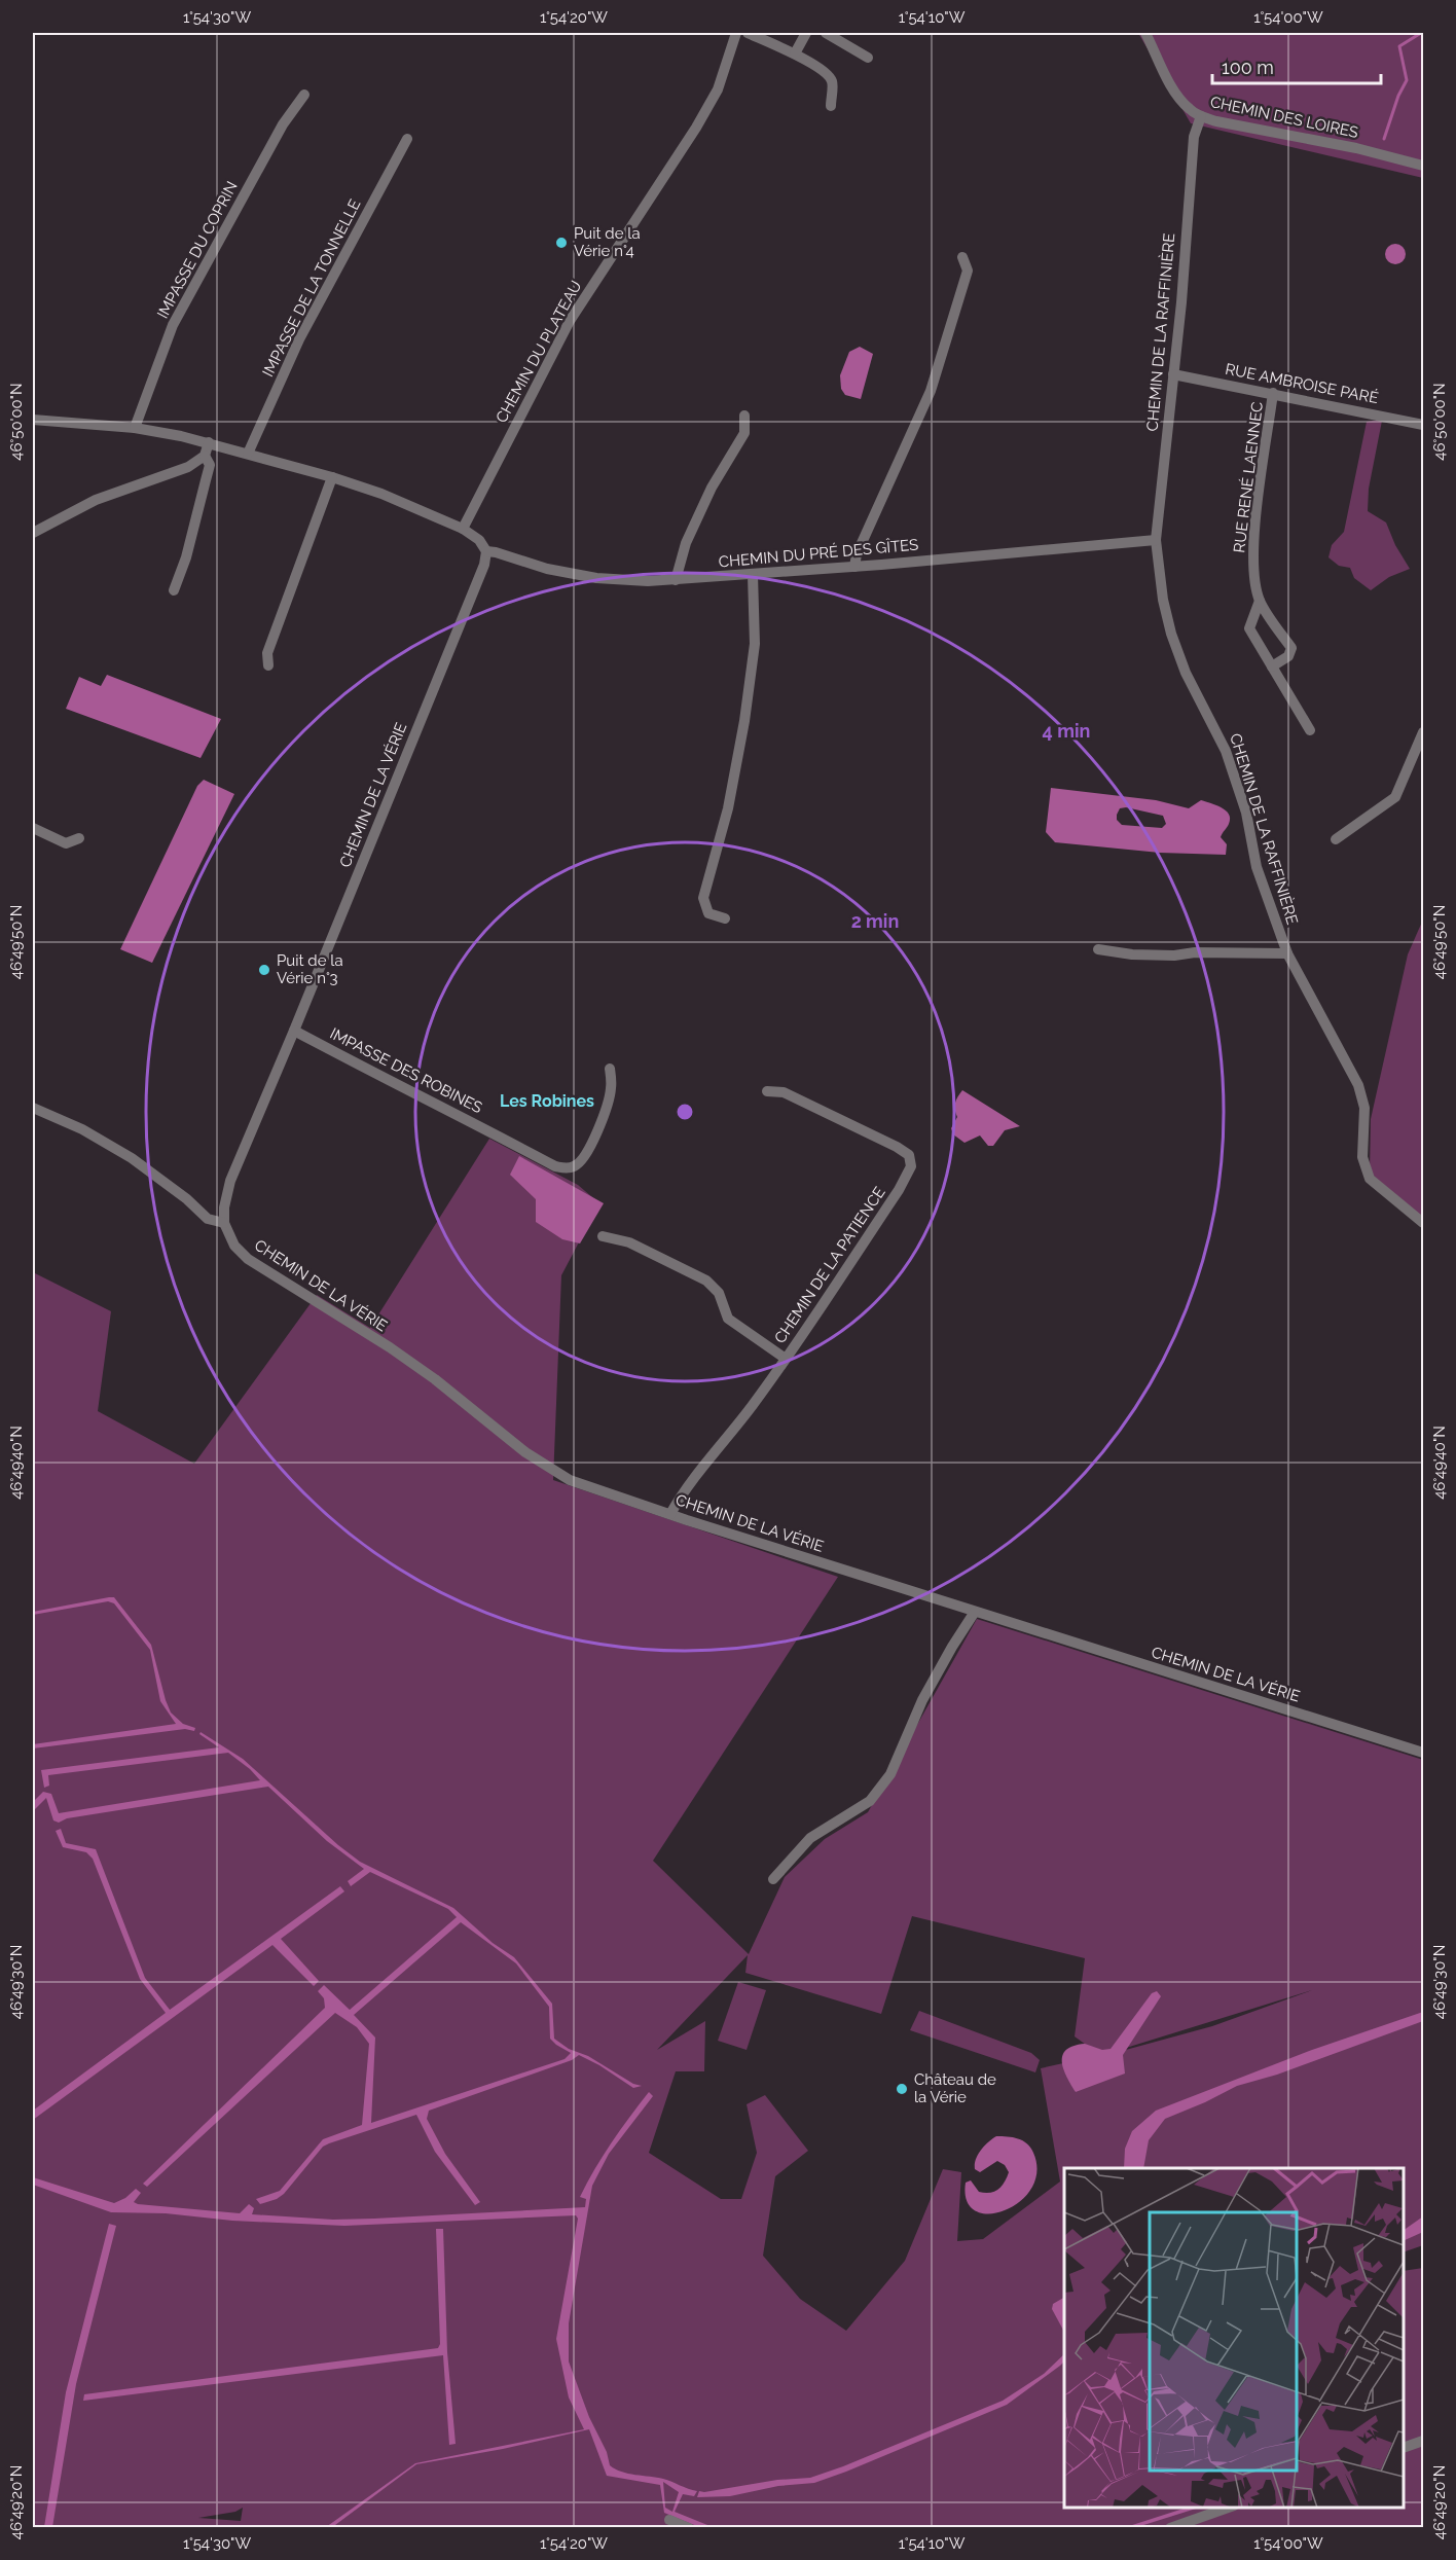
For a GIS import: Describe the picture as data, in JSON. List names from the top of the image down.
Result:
{
  "streets": {
    "street": [
      "CHEMIN DES LOIRES",
      "IMPASSE DU COPRIN",
      "IMPASSE DE LA TONNELLE",
      "CHEMIN DE LA RAFFINIÈRE",
      "CHEMIN DU PLATEAU",
      "RUE AMBROISE PARÉ",
      "RUE RENÉ LAENNEC",
      "CHEMIN DU PRÉ DES GÎTES",
      "CHEMIN DE LA VÉRIE",
      "IMPASSE DES ROBINES",
      "CHEMIN DE LA PATIENCE"
    ]
  },
  "crossings": [
    ["CHEMIN DES LOIRES", "CHEMIN DE LA RAFFINIÈRE"],
    ["CHEMIN DE LA RAFFINIÈRE", "RUE AMBROISE PARÉ"],
    ["CHEMIN DE LA RAFFINIÈRE", "CHEMIN DU PRÉ DES GÎTES"],
    ["RUE AMBROISE PARÉ", "RUE RENÉ LAENNEC"],
    ["CHEMIN DU PRÉ DES GÎTES", "CHEMIN DE LA VÉRIE"],
    ["CHEMIN DE LA VÉRIE", "IMPASSE DES ROBINES"],
    ["CHEMIN DE LA VÉRIE", "CHEMIN DE LA PATIENCE"]
  ],
  "districts": ["Les Robines"],
  "places": ["Puit de la Vérie n°4", "Puit de la Vérie n°3", "Château de la Vérie"],
  "scale_bar": "100 m",
  "coordinates": [
    "1°54'30\"W",
    "1°54'20\"W",
    "1°54'10\"W",
    "1°54'00\"W",
    "46°50'00\"N",
    "46°49'50\"N",
    "46°49'40\"N",
    "46°49'30\"N",
    "46°49'20\"N"
  ],
  "rings": ["4 min", "2 min"]
}
